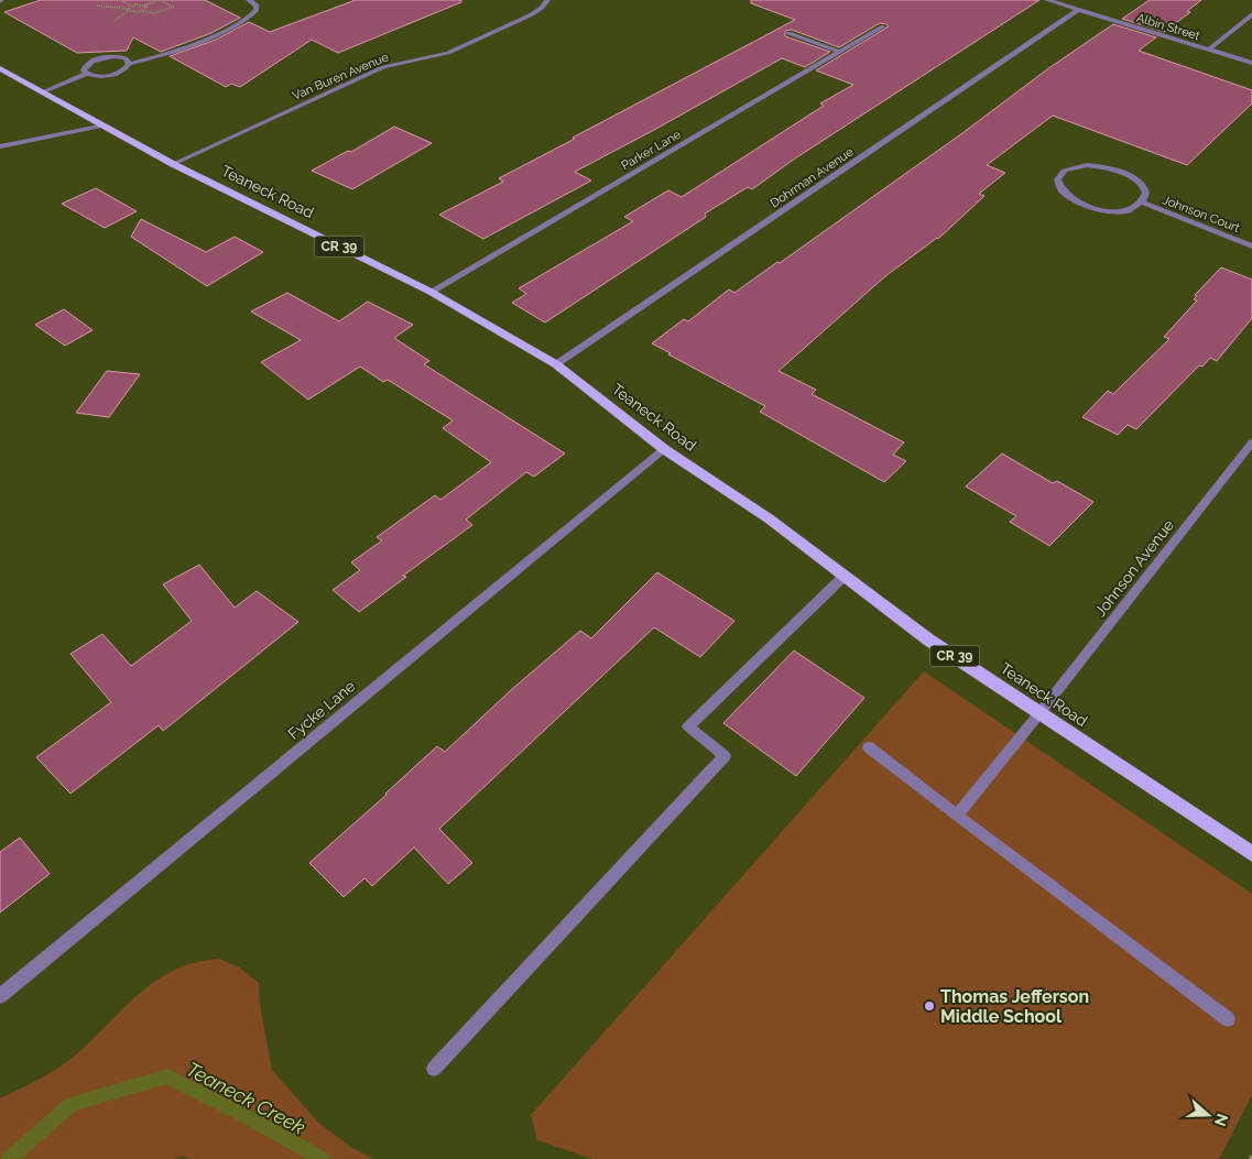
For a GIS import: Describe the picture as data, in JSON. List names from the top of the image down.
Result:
{
  "streets": {
    "main road": ["Teaneck Road", "CR 39"],
    "street": [
      "Albin Street",
      "Van Buren Avenue",
      "Parker Lane",
      "Dohrman Avenue",
      "Johnson Court",
      "Johnson Avenue",
      "Fycke Lane"
    ]
  },
  "crossings": [
    ["Albin Street", "Dohrman Avenue"],
    ["Van Buren Avenue", "Teaneck Road"],
    ["Parker Lane", "Teaneck Road"],
    ["Dohrman Avenue", "Teaneck Road"],
    ["Teaneck Road", "Johnson Avenue"],
    ["Teaneck Road", "Fycke Lane"]
  ],
  "water": ["Teaneck Creek"],
  "places": ["Thomas Jefferson Middle School"],
  "north": "right"
}
